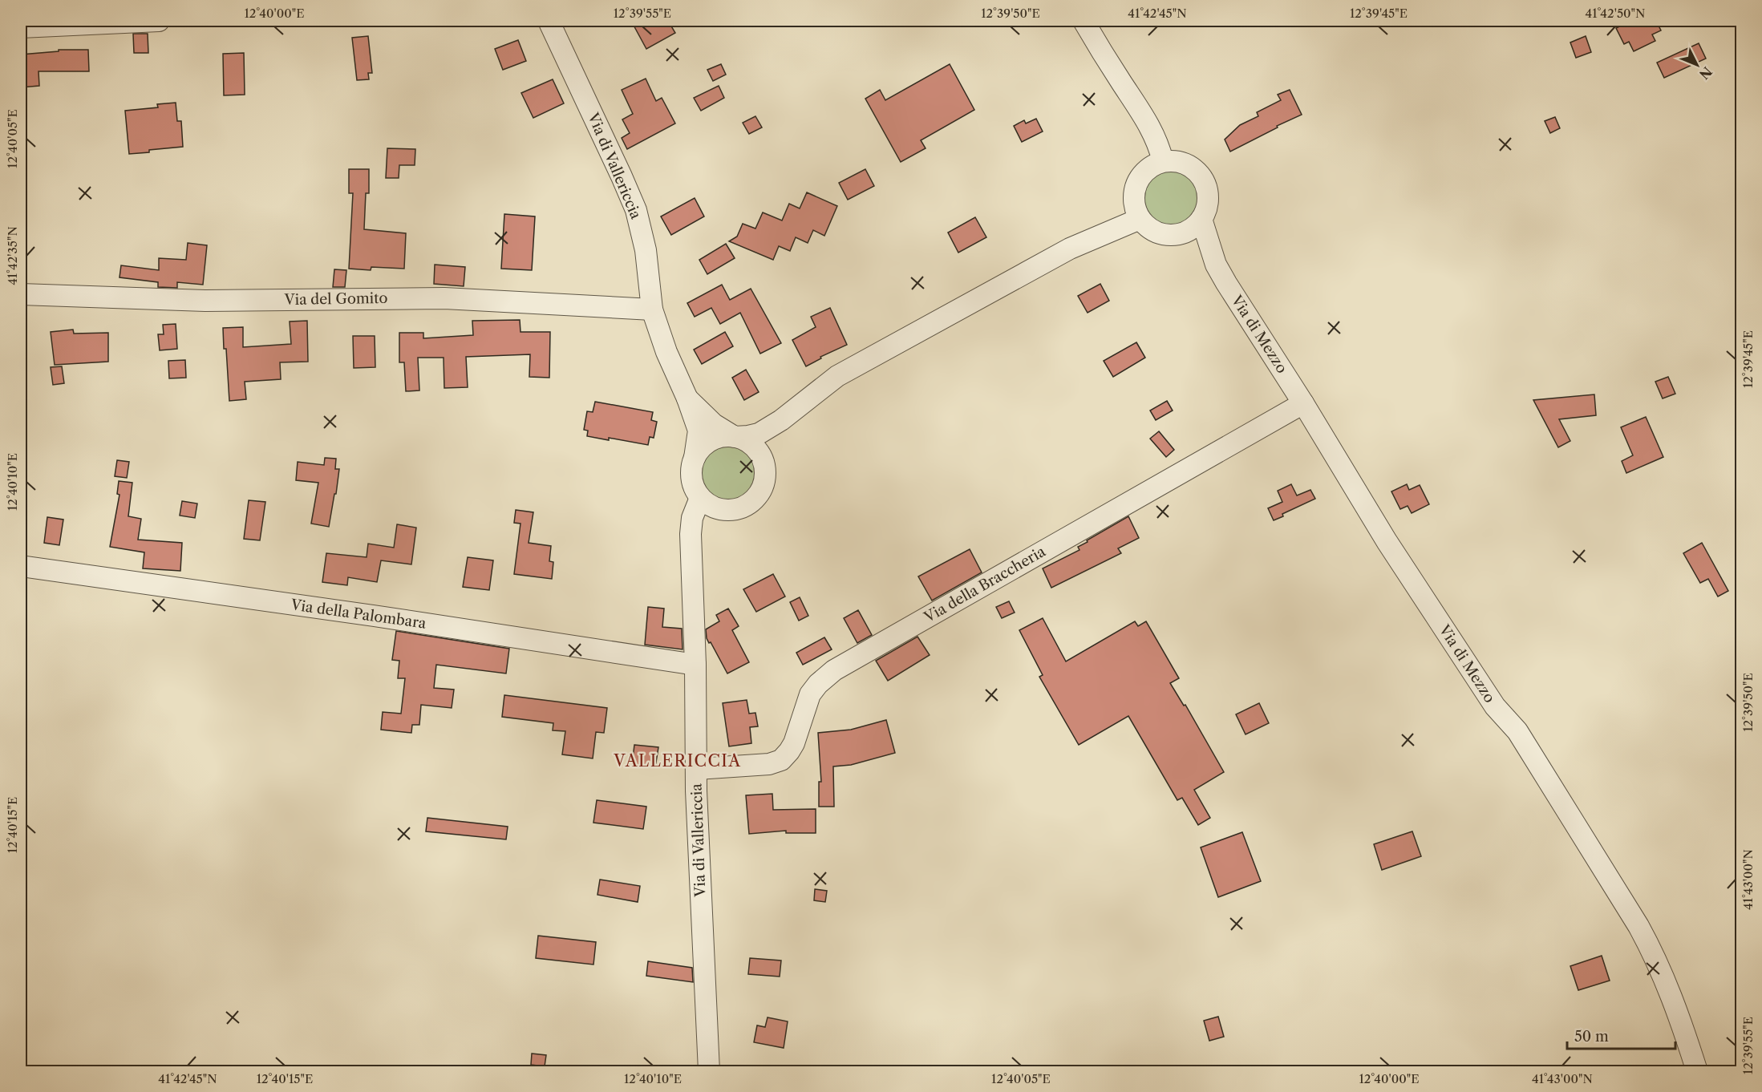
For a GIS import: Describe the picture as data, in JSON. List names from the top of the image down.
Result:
{
  "streets": {
    "street": [
      "Via di Vallericcia",
      "Via del Gomito",
      "Via di Mezzo",
      "Via della Braccheria",
      "Via della Palombara"
    ]
  },
  "crossings": [
    ["Via di Vallericcia", "Via del Gomito"],
    ["Via di Vallericcia", "Via della Braccheria"],
    ["Via di Vallericcia", "Via della Palombara"],
    ["Via di Mezzo", "Via della Braccheria"]
  ],
  "districts": ["VALLERICCIA"],
  "scale_bar": "50 m",
  "north": "bottom right",
  "coordinates": [
    "12°40'00\"E",
    "12°39'55\"E",
    "12°39'50\"E",
    "41°42'45\"N",
    "12°39'45\"E",
    "41°42'50\"N",
    "12°40'05\"E",
    "41°42'35\"N",
    "12°40'10\"E",
    "12°40'15\"E",
    "41°43'00\"N"
  ]
}
